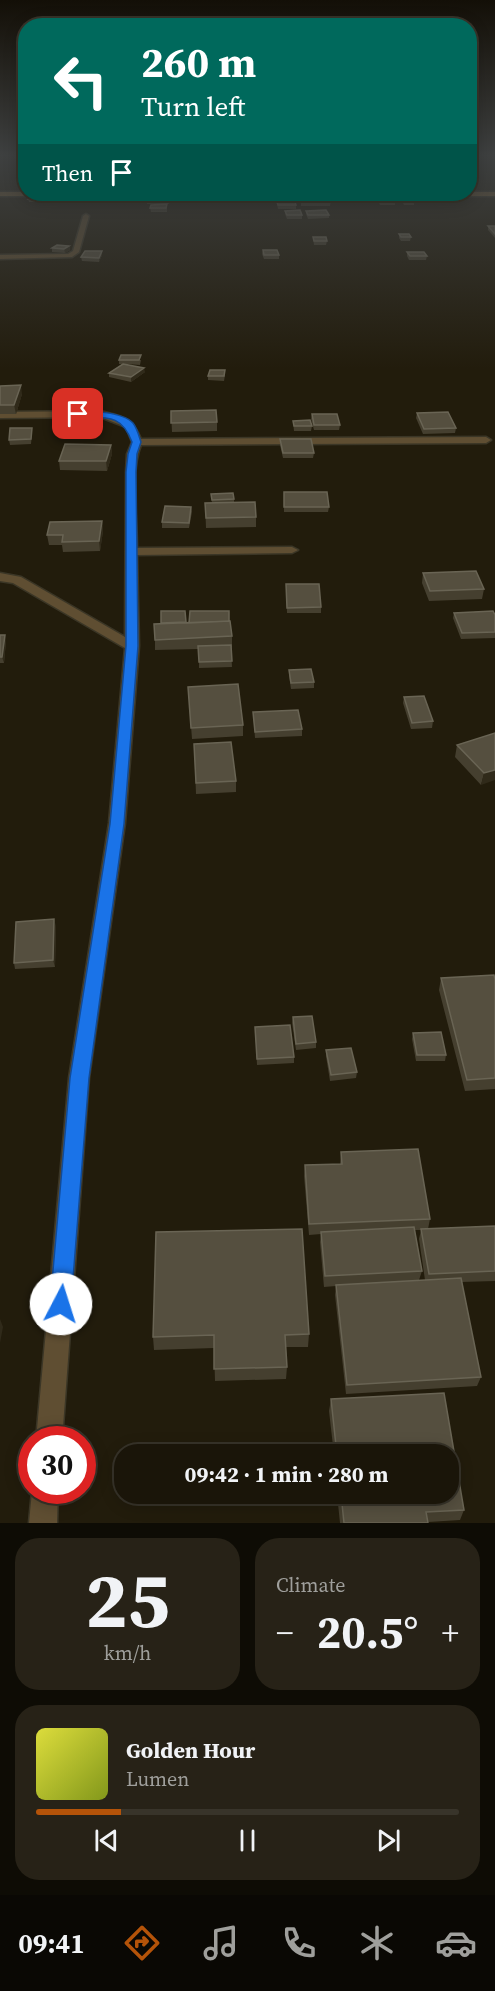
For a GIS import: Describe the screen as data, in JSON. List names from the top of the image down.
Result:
{
  "page": {
    "turn": ["260 m", "Turn left"],
    "then": "Then",
    "limit": "30",
    "trip": "09:42 · 1 min · 280 m",
    "tile": [
      ["25", "km/h"],
      "Climate"
    ],
    "heat": ["−", "20.5°", "+"],
    "song": ["Golden Hour", "Lumen"],
    "tabs": "09:41"
  }
}
